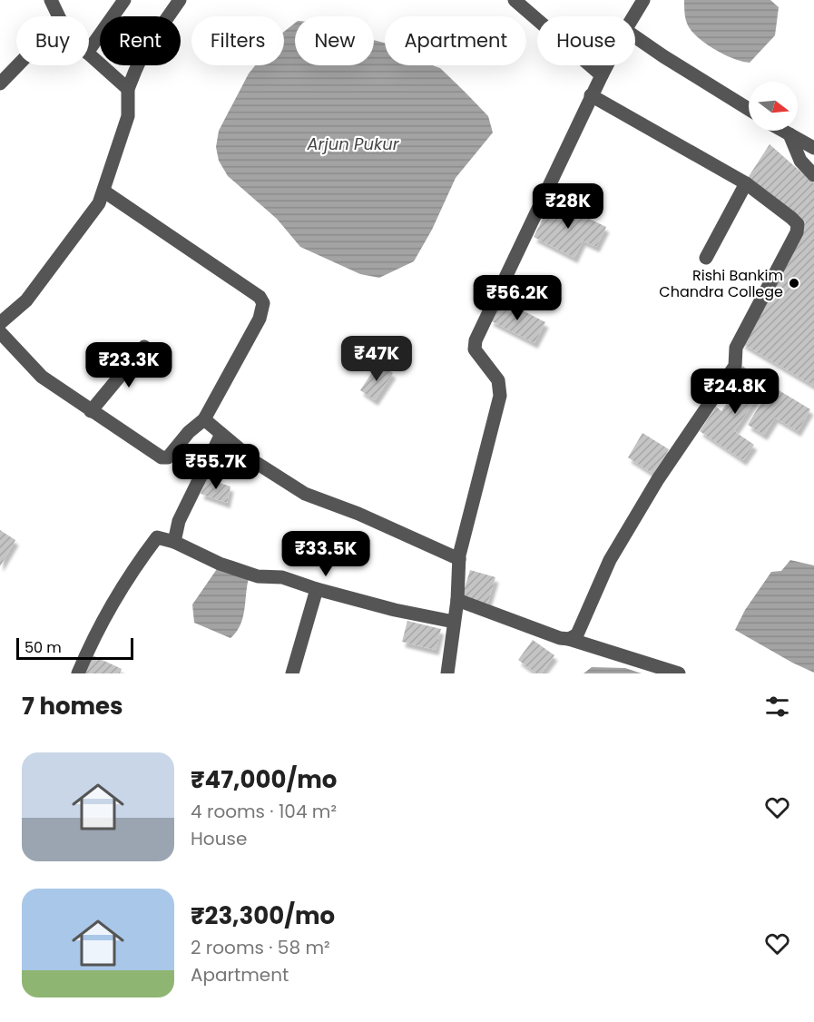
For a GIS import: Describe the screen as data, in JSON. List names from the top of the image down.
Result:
{
  "water": ["Arjun Pukur"],
  "places": ["Rishi Bankim Chandra College"],
  "scale_bar": "50 m",
  "north": "right",
  "page": {
    "chip": [
      "Buy",
      "Rent",
      "Filters",
      "New",
      "Apartment",
      "House"
    ],
    "price": [
      "₹28K",
      "₹56.2K",
      "₹47K",
      "₹23.3K",
      "₹24.8K",
      "₹55.7K",
      "₹33.5K"
    ],
    "scale": "50 m",
    "heading": "7 homes",
    "list": [
      {
        "name": "₹47,000/mo",
        "note": "4 rooms · 104 m² · House"
      },
      {
        "name": "₹23,300/mo",
        "note": "2 rooms · 58 m² · Apartment"
      }
    ]
  }
}
